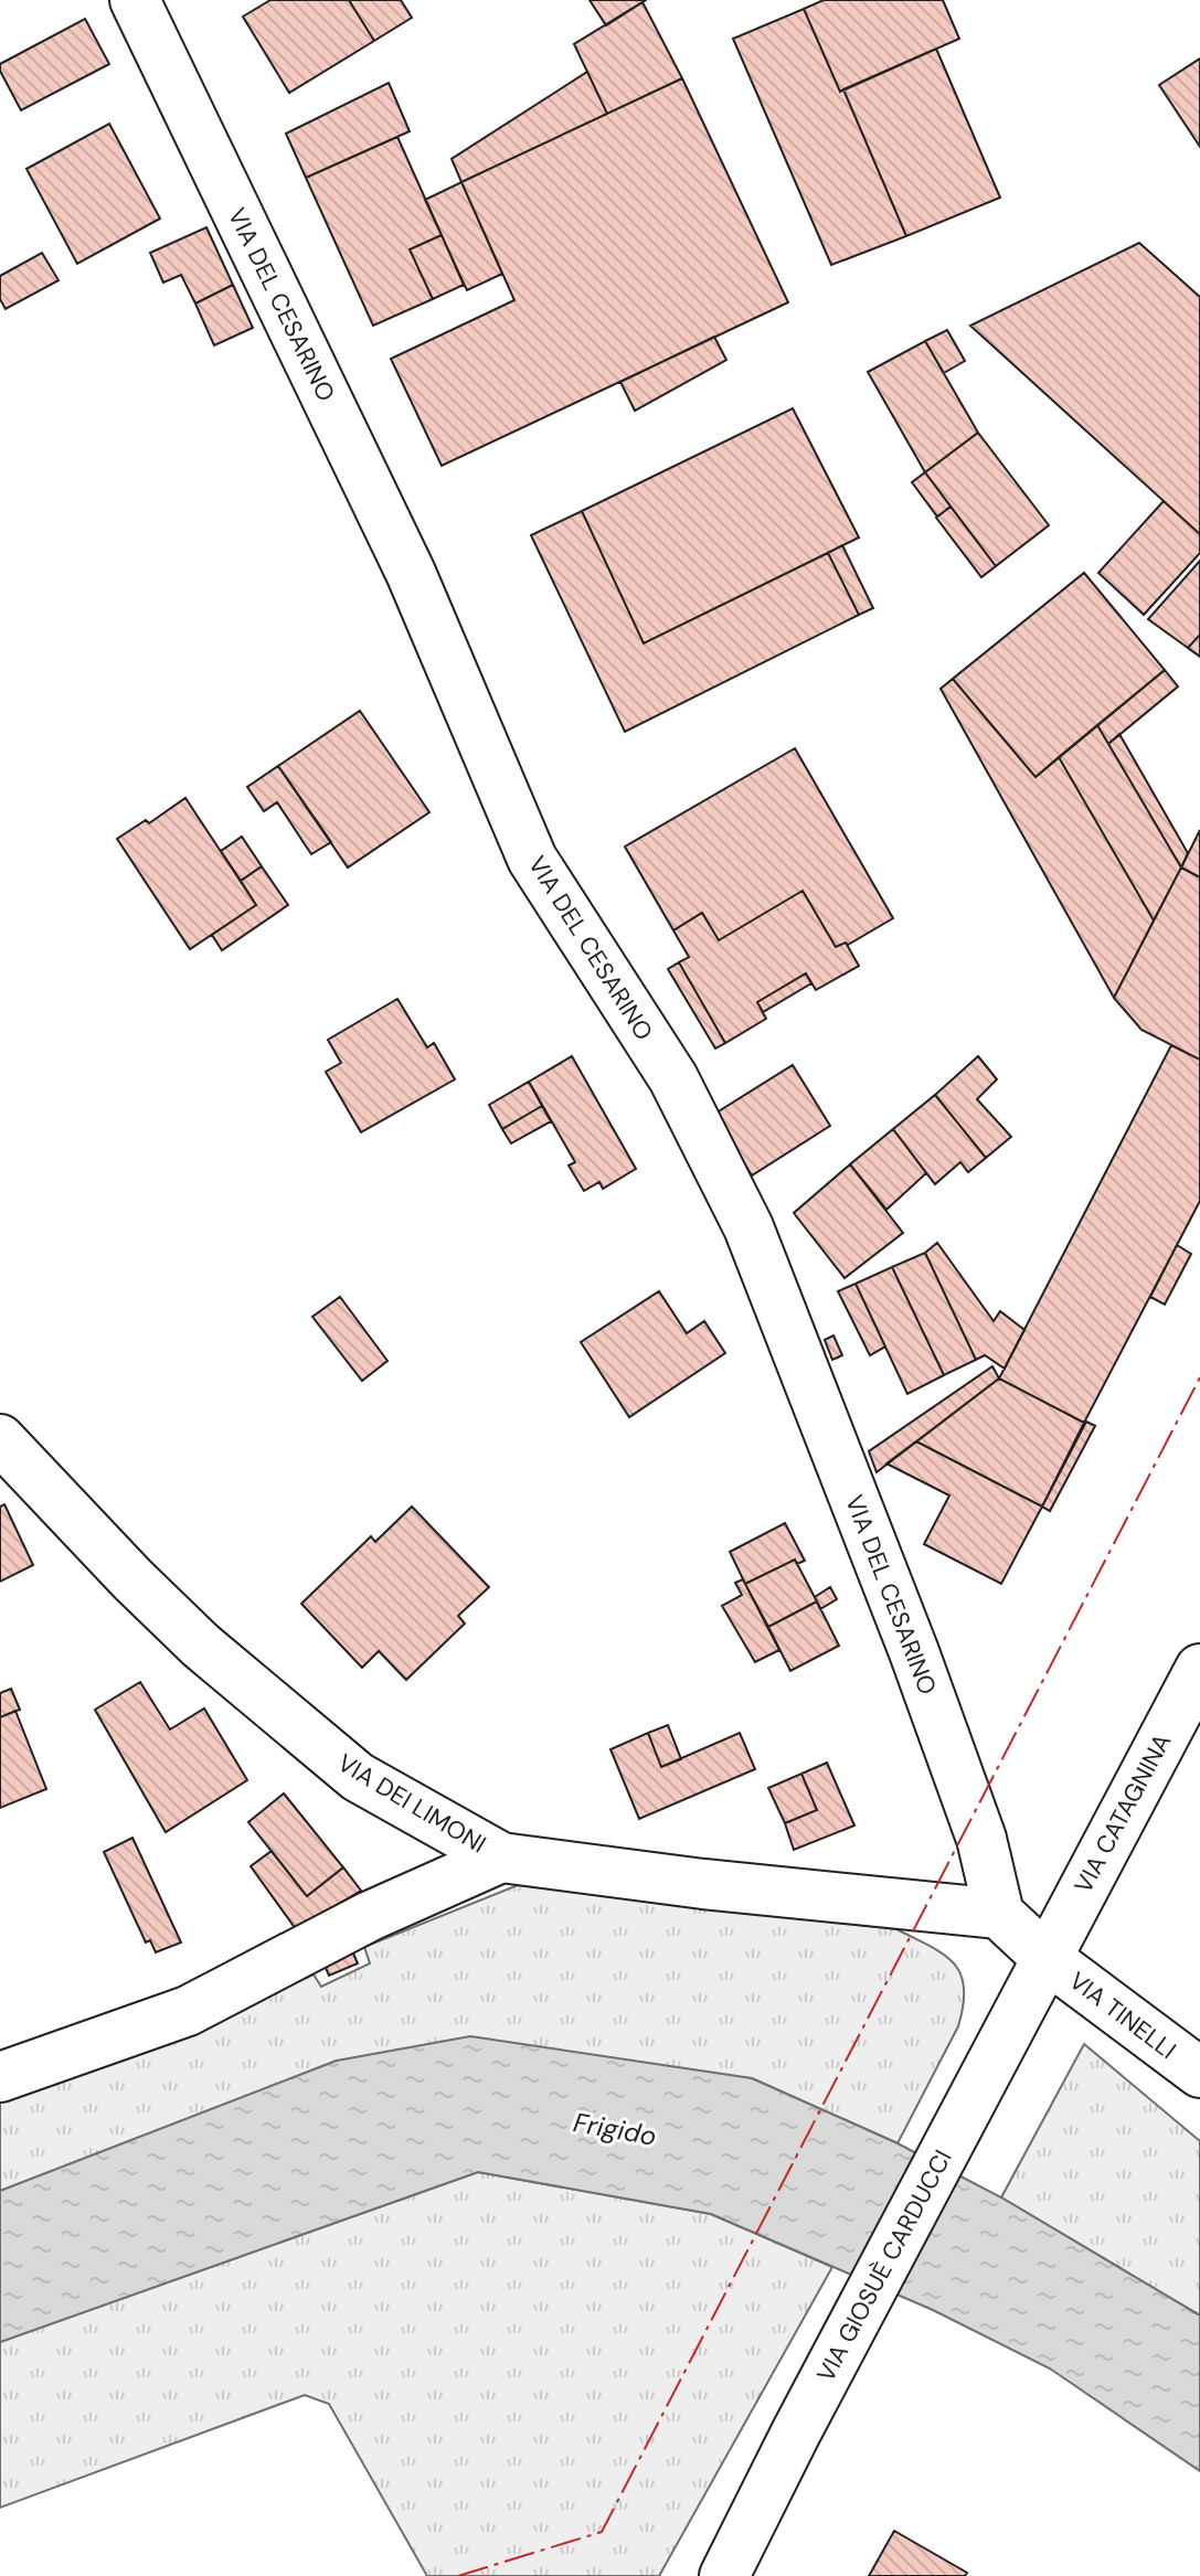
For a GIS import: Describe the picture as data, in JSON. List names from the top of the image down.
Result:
{
  "streets": {
    "street": [
      "VIA DEL CESARINO",
      "VIA DEI LIMONI",
      "VIA CATAGNINA",
      "VIA TINELLI",
      "VIA GIOSUÈ CARDUCCI"
    ]
  },
  "crossings": [
    ["VIA DEL CESARINO", "VIA DEI LIMONI"],
    ["VIA DEL CESARINO", "VIA TINELLI"],
    ["VIA DEI LIMONI", "VIA TINELLI"],
    ["VIA CATAGNINA", "VIA TINELLI"],
    ["VIA CATAGNINA", "VIA GIOSUÈ CARDUCCI"],
    ["VIA TINELLI", "VIA GIOSUÈ CARDUCCI"]
  ],
  "water": ["Frigido"]
}
